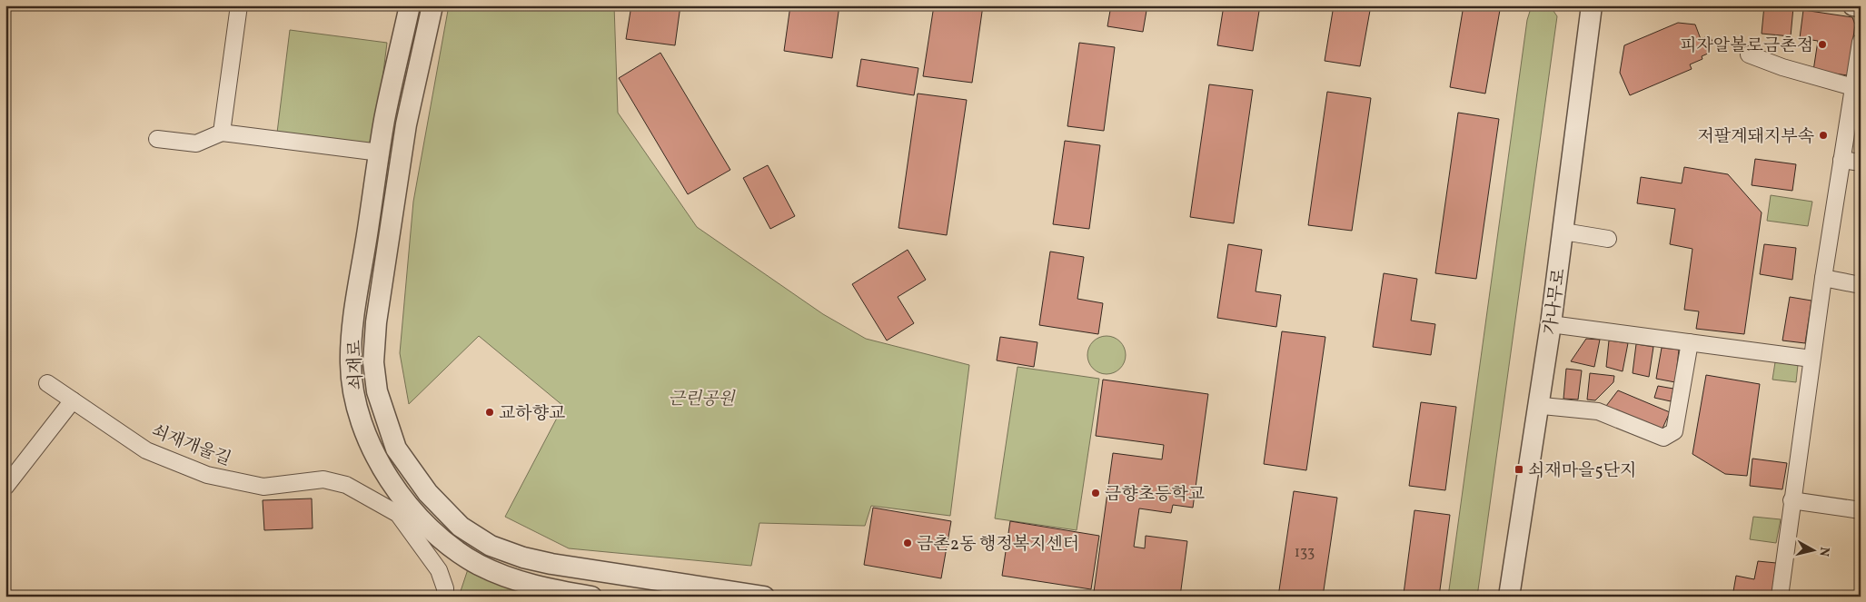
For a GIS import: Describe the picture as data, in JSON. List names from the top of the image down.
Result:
{
  "streets": {
    "street": ["가나무로", "쇠재로", "쇠재개울길"]
  },
  "parks": ["근린공원"],
  "places": {
    "other": [
      "피자알볼로금촌점",
      "저팔계돼지부속",
      "교하향교",
      "금향초등학교",
      "금촌2동 행정복지센터"
    ],
    "transit": ["쇠재마을5단지"]
  },
  "house_numbers": ["133"],
  "north": "right"
}
